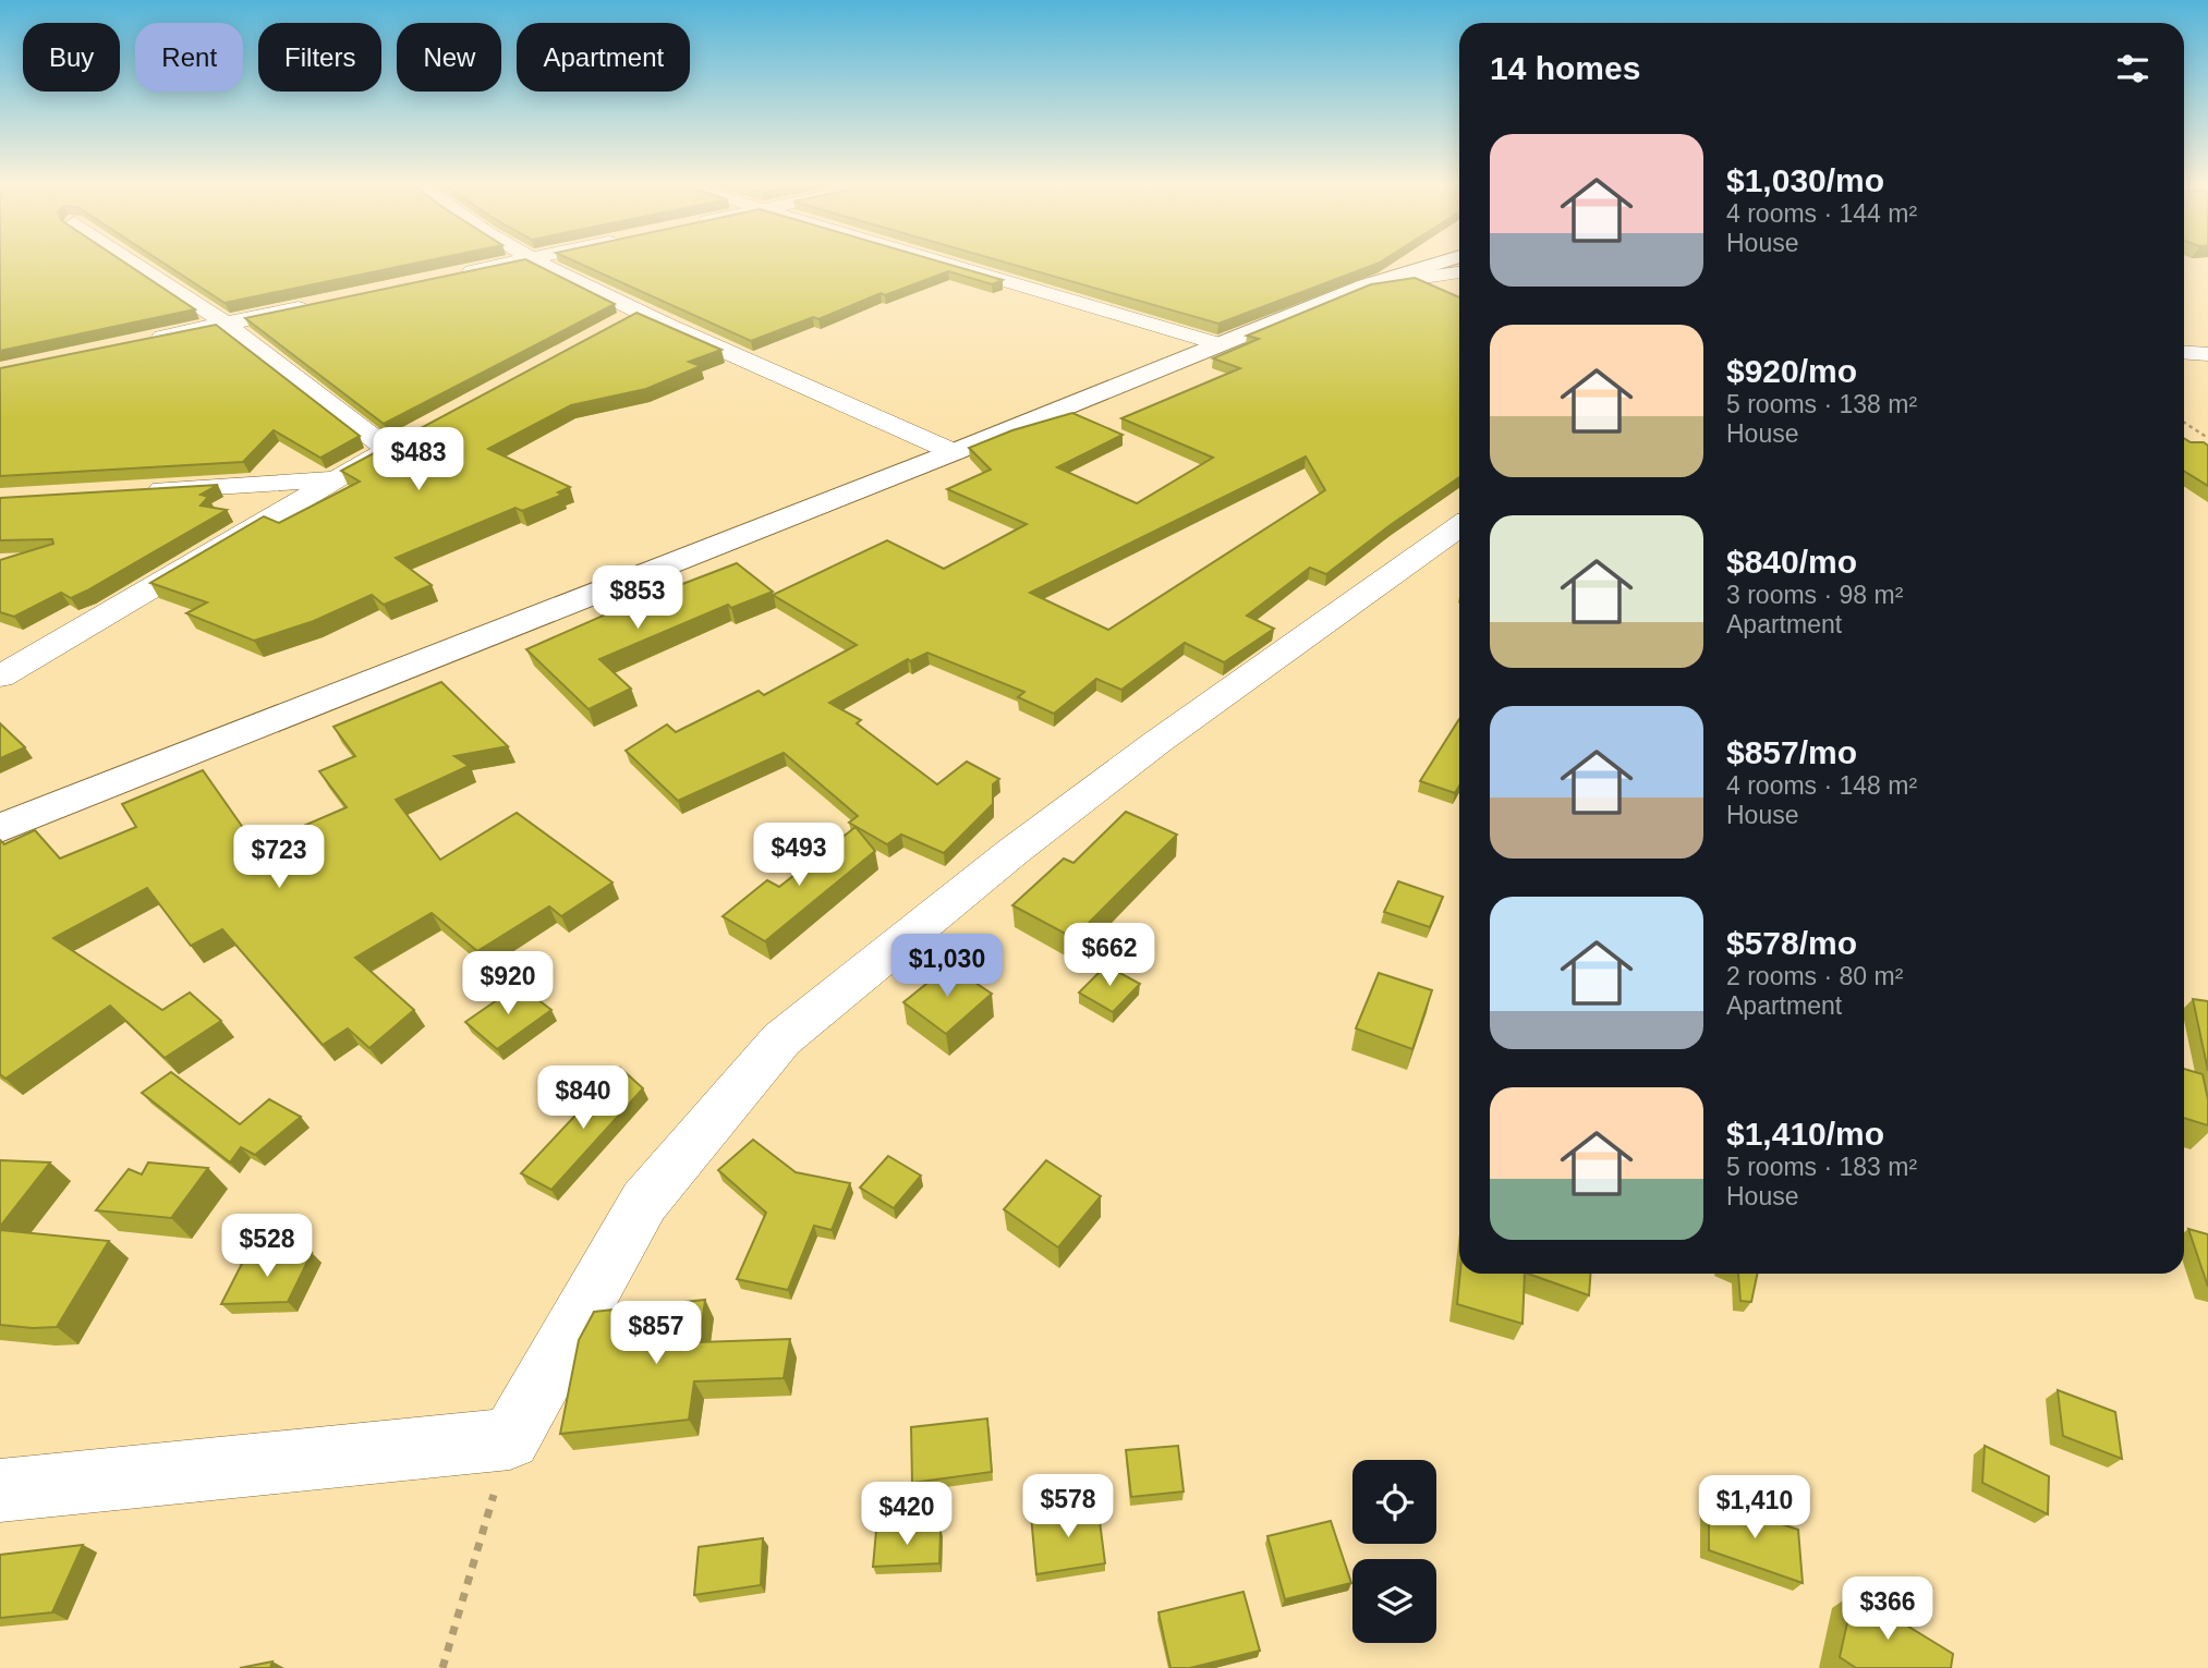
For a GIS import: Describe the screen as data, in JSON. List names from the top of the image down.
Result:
{
  "page": {
    "chip": [
      "Buy",
      "Rent",
      "Filters",
      "New",
      "Apartment"
    ],
    "heading": "14 homes",
    "list": [
      {
        "name": "$1,030/mo",
        "note": "4 rooms · 144 m² · House"
      },
      {
        "name": "$920/mo",
        "note": "5 rooms · 138 m² · House"
      },
      {
        "name": "$840/mo",
        "note": "3 rooms · 98 m² · Apartment"
      },
      {
        "name": "$857/mo",
        "note": "4 rooms · 148 m² · House"
      },
      {
        "name": "$578/mo",
        "note": "2 rooms · 80 m² · Apartment"
      },
      {
        "name": "$1,410/mo",
        "note": "5 rooms · 183 m² · House"
      }
    ],
    "price": [
      "$483",
      "$853",
      "$493",
      "$723",
      "$662",
      "$1,030",
      "$920",
      "$840",
      "$528",
      "$857",
      "$578",
      "$1,410",
      "$420",
      "$366"
    ]
  }
}
